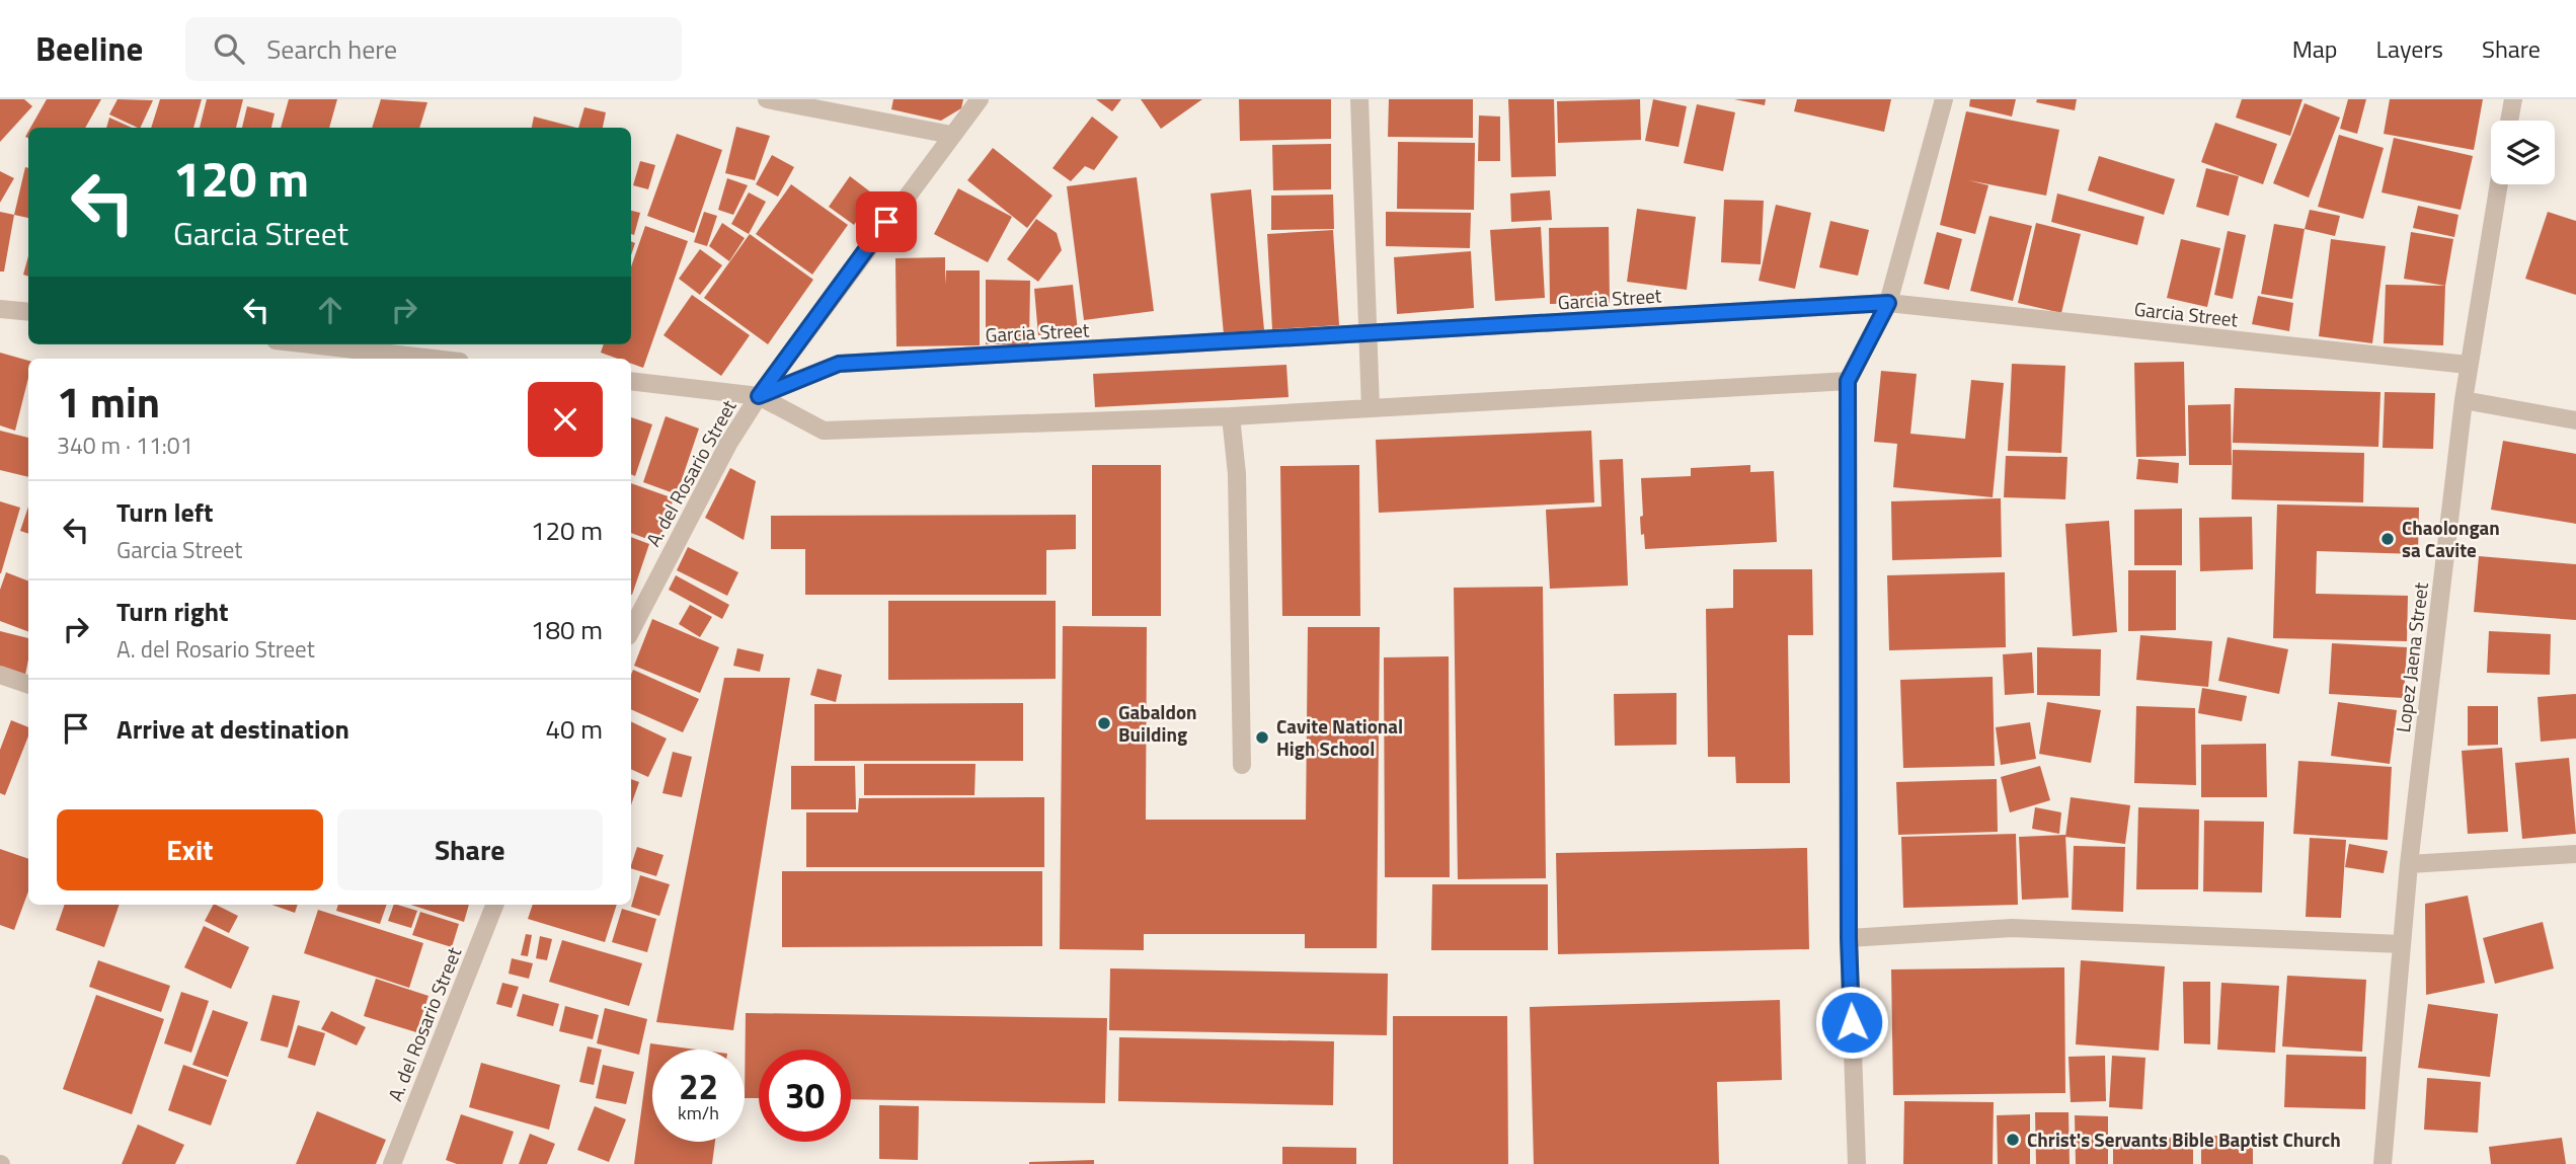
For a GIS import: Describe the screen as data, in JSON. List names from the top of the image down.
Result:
{
  "streets": {
    "street": ["Garcia Street", "A. del Rosario Street", "Lopez Jaena Street"]
  },
  "crossings": [
    ["Garcia Street", "A. del Rosario Street"],
    ["Garcia Street", "Lopez Jaena Street"]
  ],
  "places": [
    "Chaolongan sa Cavite",
    "Gabaldon Building",
    "Cavite National High School",
    "Christ's Servants Bible Baptist Church"
  ],
  "page": {
    "header": "Beeline",
    "search": "Search here",
    "nav": ["Map", "Layers", "Share"],
    "turn": ["120 m", "Garcia Street"],
    "heading": ["1 min", "340 m · 11:01"],
    "list": [
      {
        "name": "Turn left",
        "note": "Garcia Street",
        "value": "120 m"
      },
      {
        "name": "Turn right",
        "note": "A. del Rosario Street",
        "value": "180 m"
      },
      {
        "name": "Arrive at destination",
        "value": "40 m"
      }
    ],
    "buttons": ["Exit", "Share"],
    "speed": "22 km/h",
    "limit": "30"
  }
}
